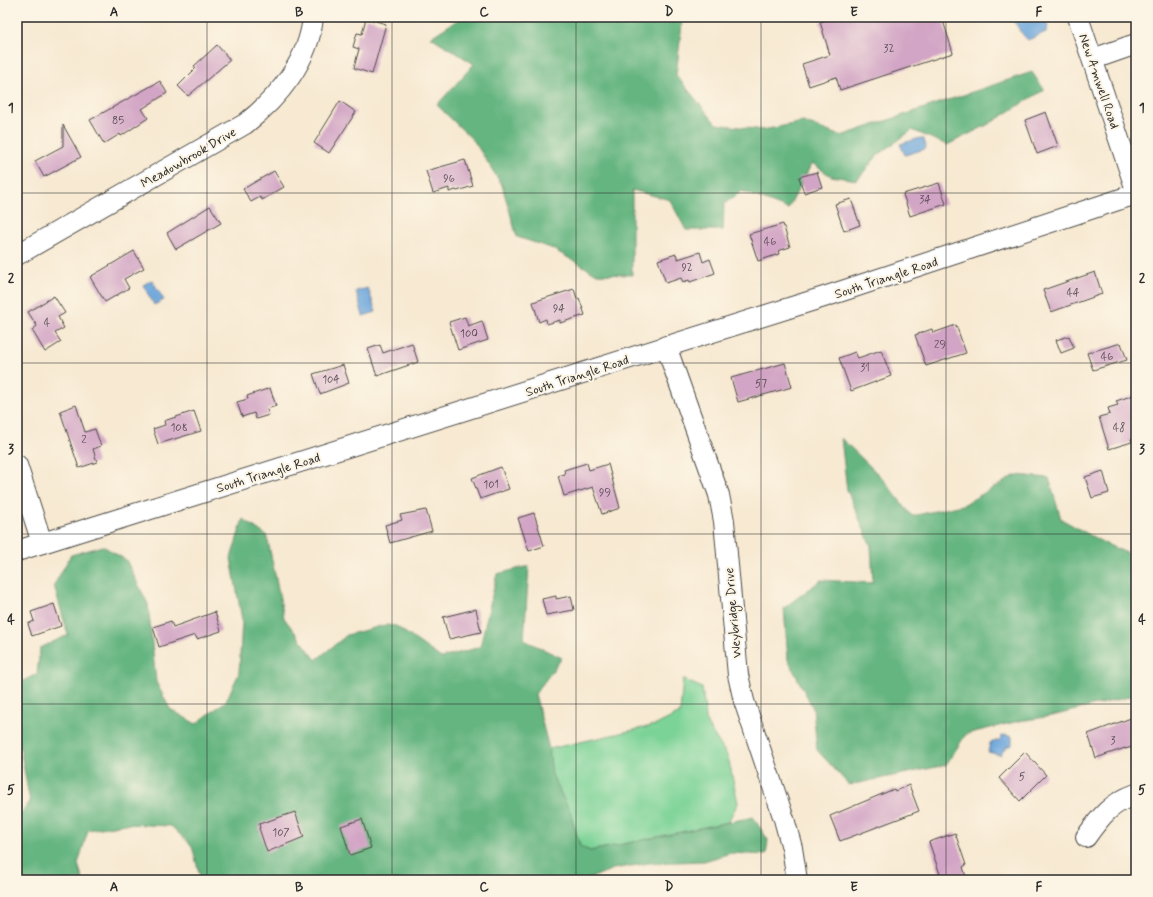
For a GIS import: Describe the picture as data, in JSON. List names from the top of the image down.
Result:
{
  "streets": {
    "street": [
      "New Amwell Road",
      "Meadowbrook Drive",
      "South Triangle Road",
      "Weybridge Drive"
    ]
  },
  "crossings": [
    ["South Triangle Road", "Weybridge Drive"]
  ],
  "house_numbers": [
    "32",
    "85",
    "96",
    "34",
    "46",
    "92",
    "44",
    "94",
    "4",
    "100",
    "29",
    "46",
    "31",
    "104",
    "57",
    "108",
    "48",
    "2",
    "101",
    "99",
    "3",
    "5",
    "107"
  ],
  "grid": {
    "columns": [
      "A",
      "B",
      "C",
      "D",
      "E",
      "F"
    ],
    "rows": [
      "1",
      "2",
      "3",
      "4",
      "5"
    ]
  }
}
